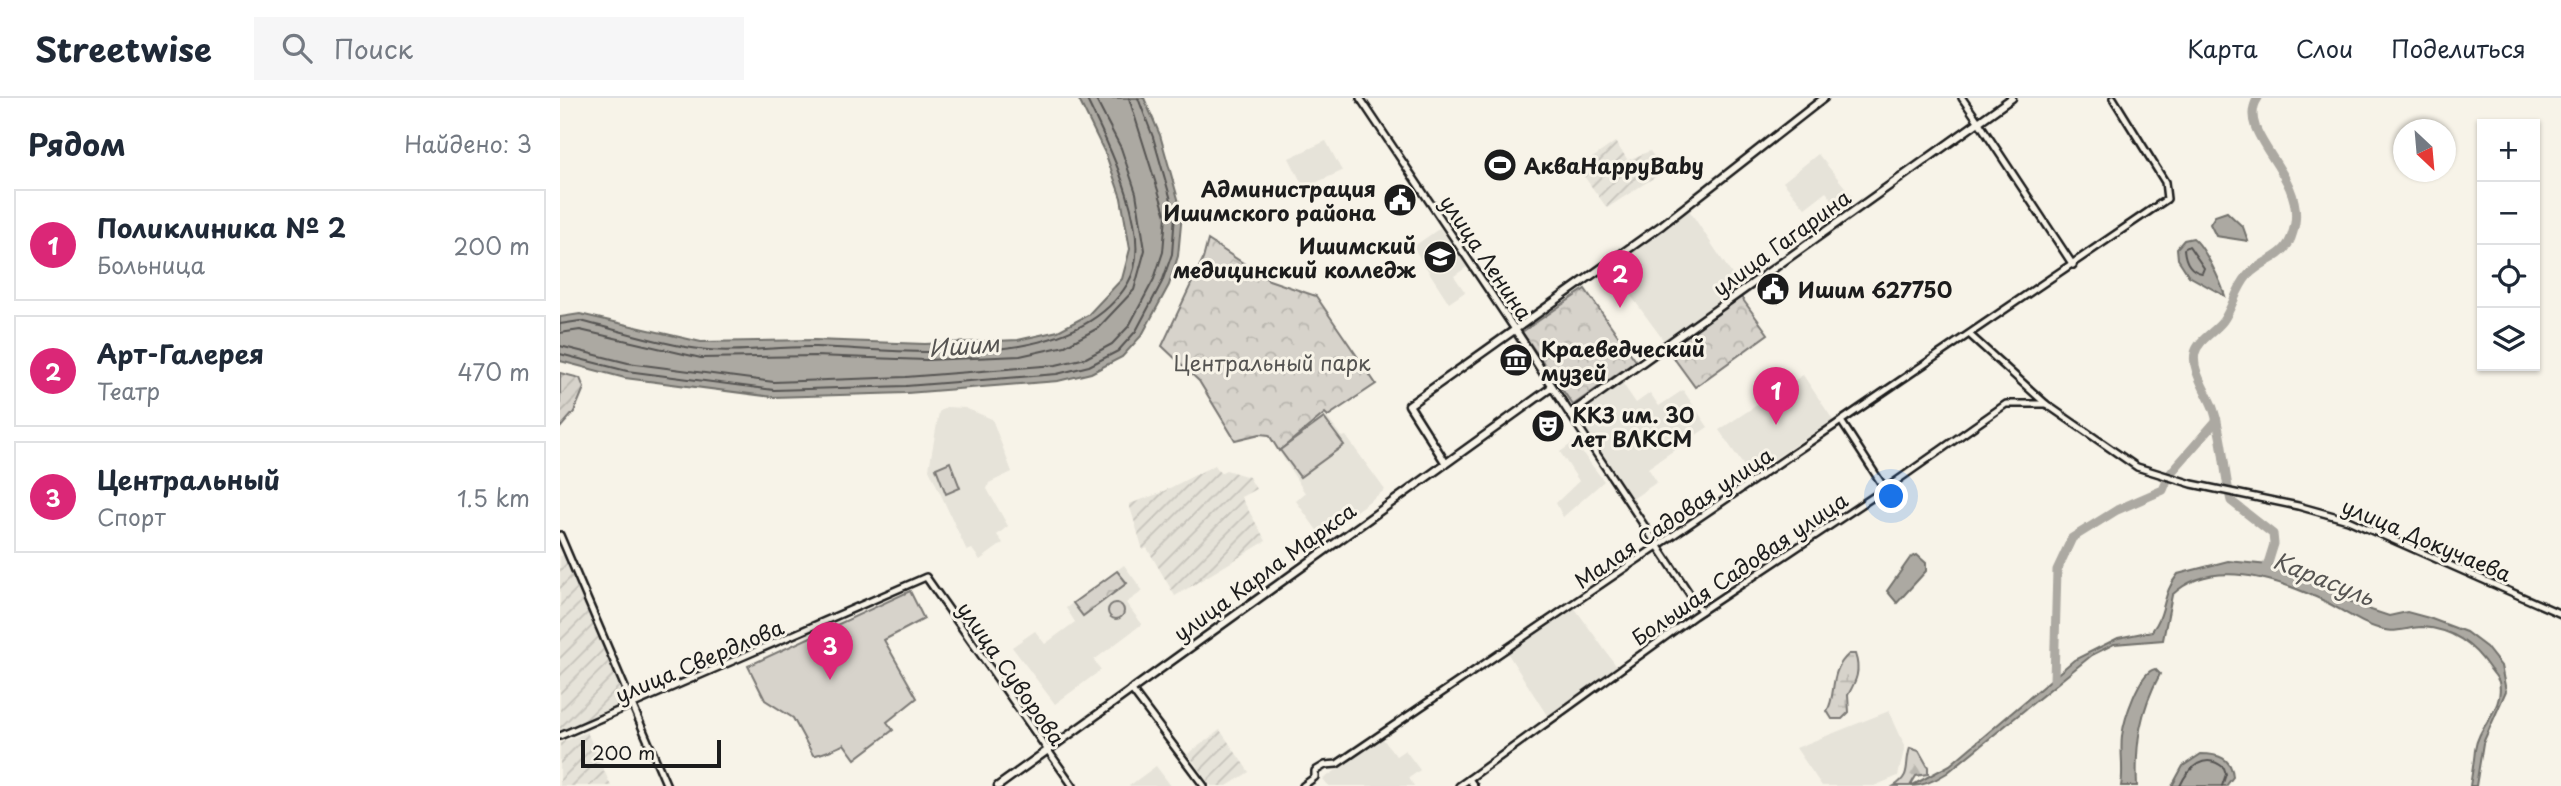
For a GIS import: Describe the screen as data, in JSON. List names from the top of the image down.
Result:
{
  "streets": {
    "main road": ["улица Гагарина", "улица Ленина", "улица Карла Маркса"],
    "street": [
      "Малая Садовая улица",
      "улица Докучаева",
      "Большая Садовая улица",
      "улица Свердлова",
      "улица Суворова"
    ]
  },
  "crossings": [
    ["улица Гагарина", "улица Ленина"],
    ["улица Ленина", "Малая Садовая улица"],
    ["улица Ленина", "Большая Садовая улица"],
    ["улица Ленина", "улица Карла Маркса"],
    ["Малая Садовая улица", "улица Докучаева"],
    ["улица Докучаева", "Большая Садовая улица"],
    ["улица Карла Маркса", "улица Суворова"],
    ["улица Свердлова", "улица Суворова"]
  ],
  "water": ["Ишим", "Карасуль"],
  "parks": ["Центральный парк"],
  "places": {
    "sports": ["АкваHappyBaby"],
    "public building": ["Администрация Ишимского района", "Ишим 627750"],
    "school or university": ["Ишимский медицинский колледж"],
    "museum": ["Краеведческий музей"],
    "theatre": ["ККЗ им. 30 лет ВЛКСМ"]
  },
  "scale_bar": "200 m",
  "north": "bottom right",
  "page": {
    "header": "Streetwise",
    "search": "Поиск",
    "nav": ["Карта", "Слои", "Поделиться"],
    "heading": ["Рядом", "Найдено: 3"],
    "map_buttons": ["+", "−"],
    "list": [
      {
        "mark": "1",
        "name": "Поликлиника № 2",
        "note": "Больница",
        "value": "200 m"
      },
      {
        "mark": "2",
        "name": "Арт-Галерея",
        "note": "Театр",
        "value": "470 m"
      },
      {
        "mark": "3",
        "name": "Центральный",
        "note": "Спорт",
        "value": "1.5 km"
      }
    ],
    "pins": ["2", "1", "3"],
    "scale": "200 m"
  }
}
